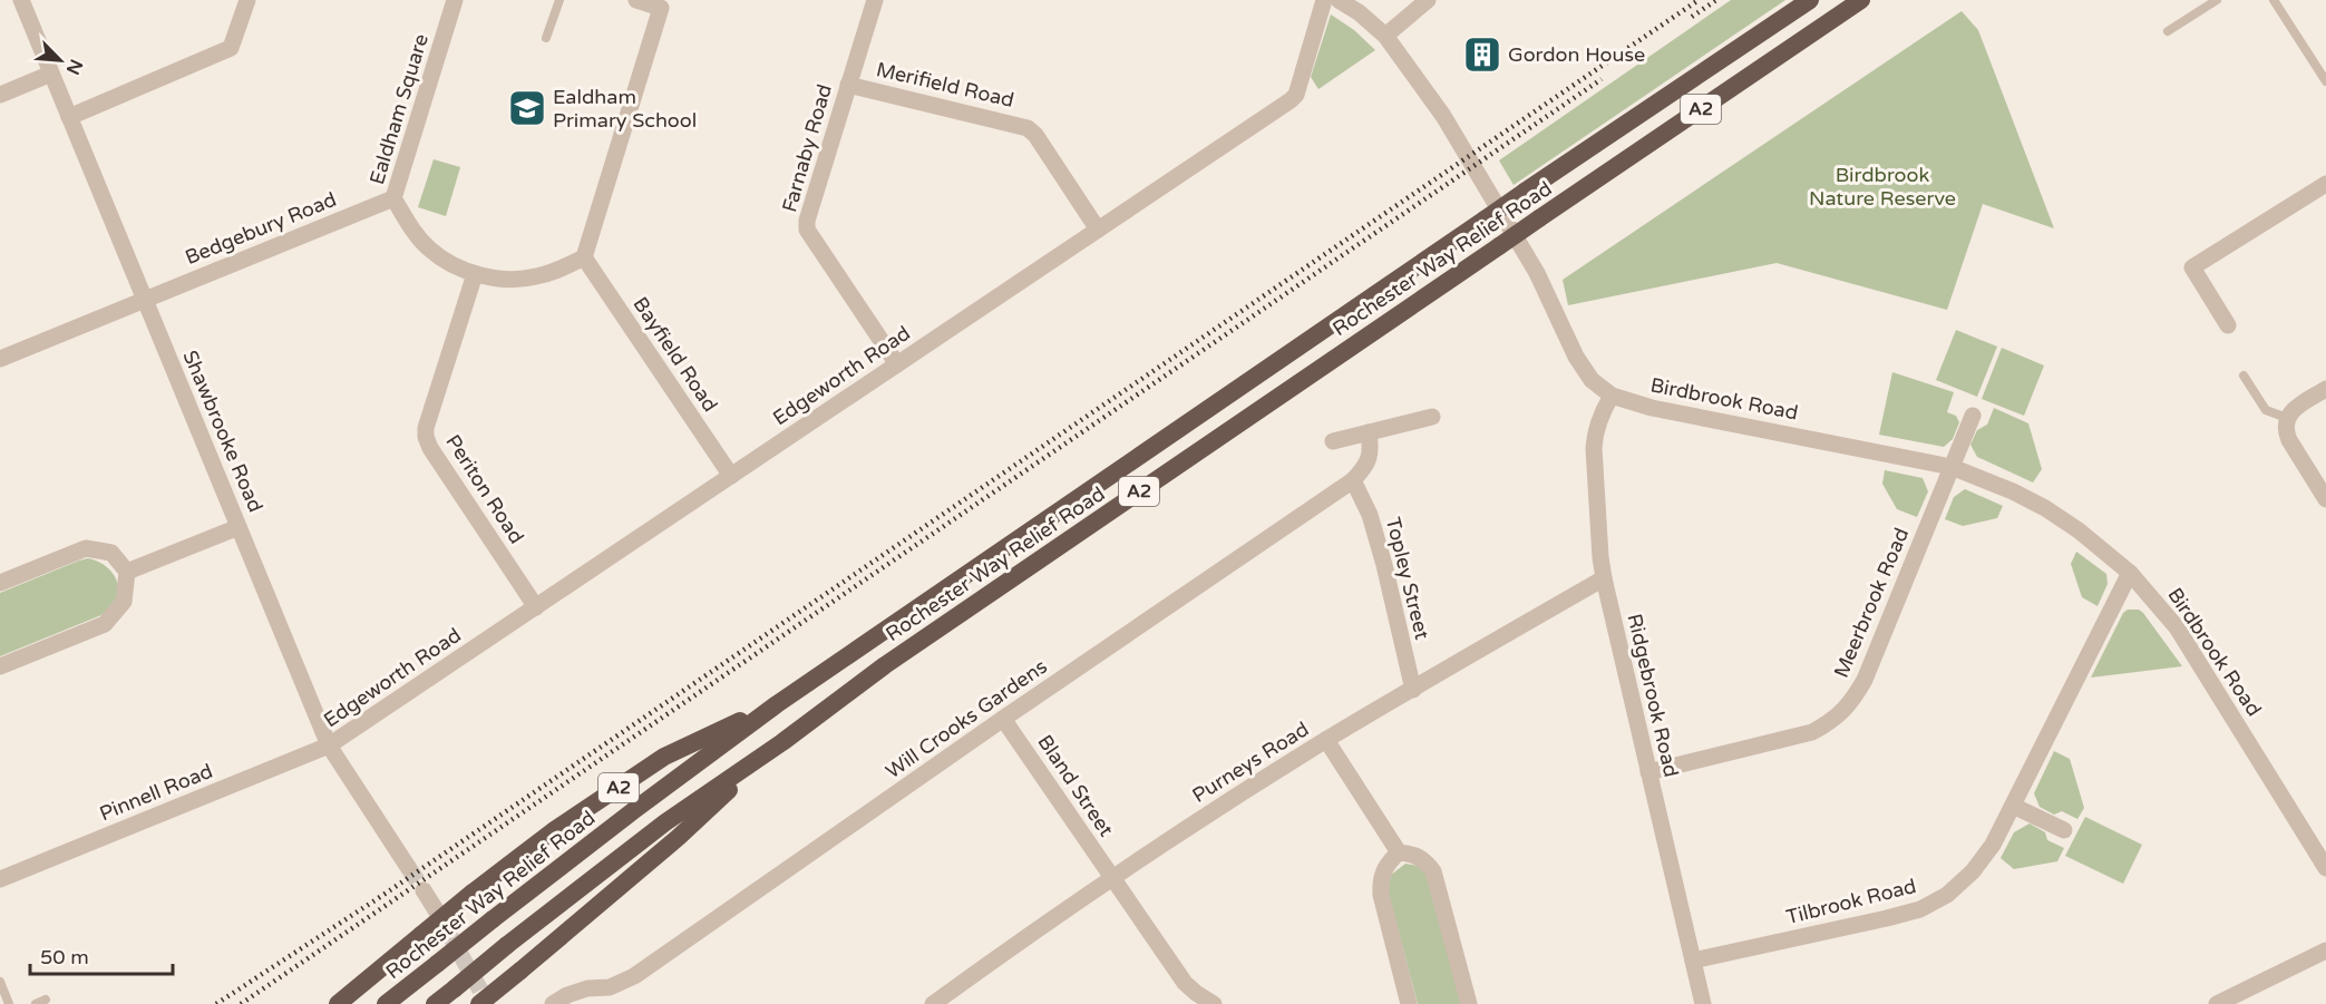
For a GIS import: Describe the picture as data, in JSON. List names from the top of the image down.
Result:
{
  "streets": {
    "highway": ["A2", "Rochester Way Relief Road"],
    "street": [
      "Merifield Road",
      "Ealdham Square",
      "Farnaby Road",
      "Bedgebury Road",
      "Bayfield Road",
      "Edgeworth Road",
      "Birdbrook Road",
      "Shawbrooke Road",
      "Periton Road",
      "Topley Street",
      "Meerbrook Road",
      "Ridgebrook Road",
      "Will Crooks Gardens",
      "Purneys Road",
      "Bland Street",
      "Pinnell Road",
      "Tilbrook Road"
    ]
  },
  "crossings": [
    ["Merifield Road", "Farnaby Road"],
    ["Merifield Road", "Edgeworth Road"],
    ["Ealdham Square", "Bedgebury Road"],
    ["Ealdham Square", "Bayfield Road"],
    ["Ealdham Square", "Periton Road"],
    ["A2", "Rochester Way Relief Road"],
    ["Farnaby Road", "Edgeworth Road"],
    ["Bedgebury Road", "Shawbrooke Road"],
    ["Bayfield Road", "Edgeworth Road"],
    ["Edgeworth Road", "Shawbrooke Road"],
    ["Edgeworth Road", "Periton Road"],
    ["Edgeworth Road", "Pinnell Road"],
    ["Birdbrook Road", "Meerbrook Road"],
    ["Birdbrook Road", "Ridgebrook Road"],
    ["Birdbrook Road", "Tilbrook Road"],
    ["Shawbrooke Road", "Pinnell Road"],
    ["Topley Street", "Will Crooks Gardens"],
    ["Topley Street", "Purneys Road"],
    ["Meerbrook Road", "Ridgebrook Road"],
    ["Ridgebrook Road", "Purneys Road"],
    ["Ridgebrook Road", "Tilbrook Road"],
    ["Will Crooks Gardens", "Bland Street"],
    ["Purneys Road", "Bland Street"]
  ],
  "parks": ["Birdbrook Nature Reserve"],
  "places": {
    "building": ["Gordon House"],
    "school or university": ["Ealdham Primary School"]
  },
  "scale_bar": "50 m",
  "north": "bottom right"
}
